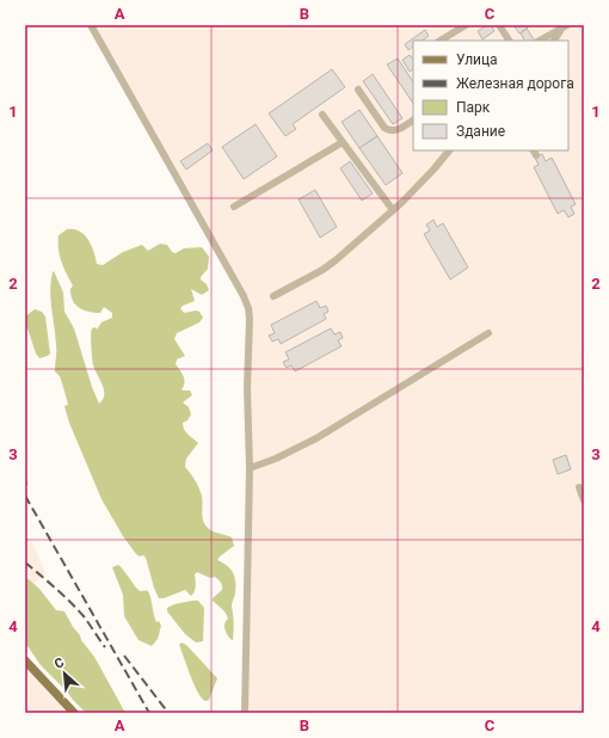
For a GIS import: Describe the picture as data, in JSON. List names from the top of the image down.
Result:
{
  "legend": [
    "Улица",
    "Железная дорога",
    "Парк",
    "Здание"
  ],
  "north": "top left",
  "grid": {
    "columns": ["A", "B", "C"],
    "rows": [
      "1",
      "2",
      "3",
      "4"
    ]
  }
}
